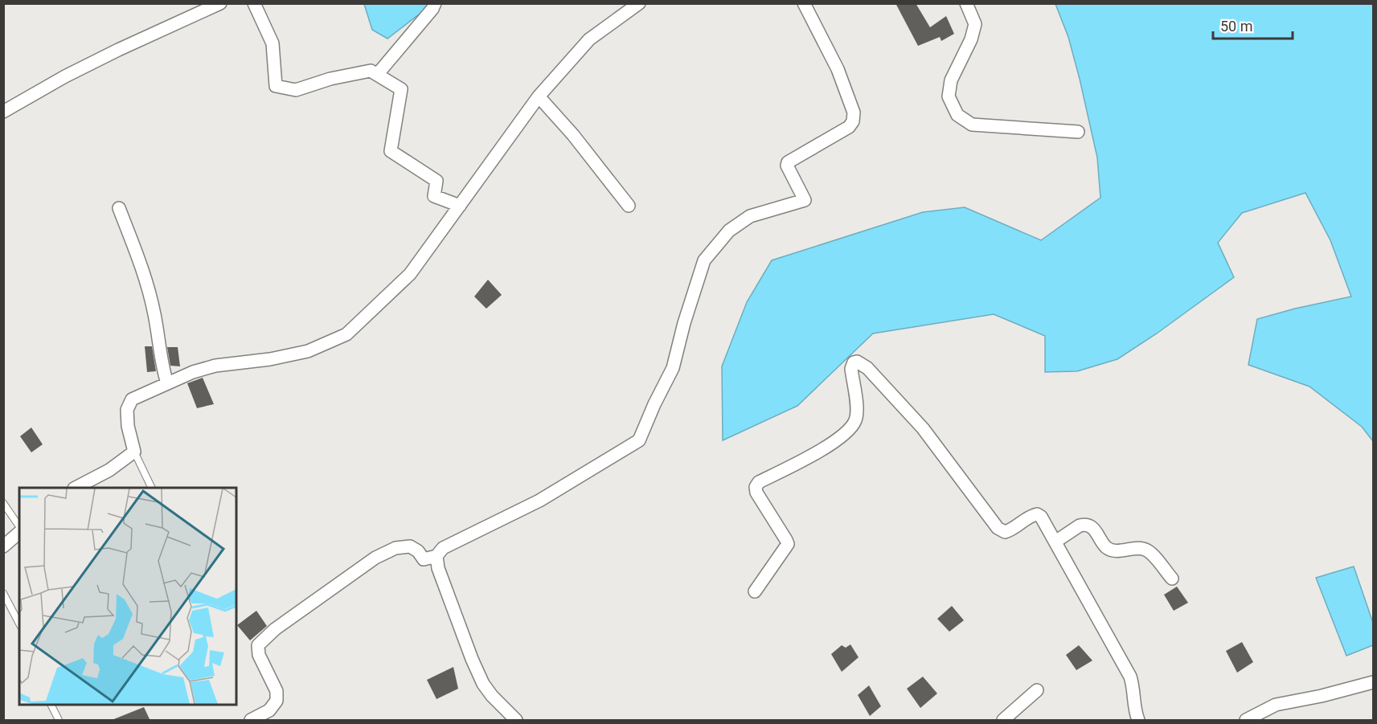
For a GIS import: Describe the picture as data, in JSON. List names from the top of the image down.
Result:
{
  "scale_bar": "50 m"
}
